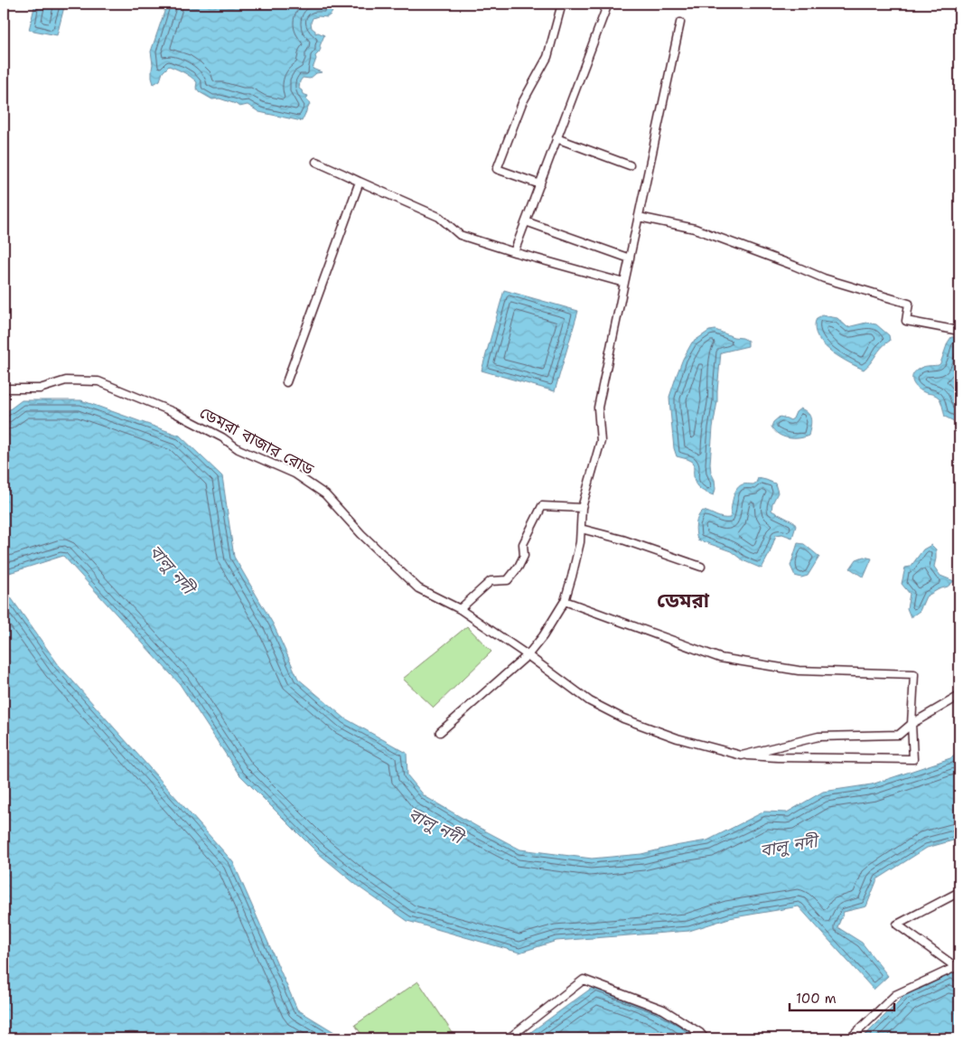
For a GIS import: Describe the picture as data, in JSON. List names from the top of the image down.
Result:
{
  "streets": {
    "street": ["ডেমরা বাজার রোড"]
  },
  "districts": ["ডেমরা"],
  "water": ["বালু নদী"],
  "scale_bar": "100 m"
}
